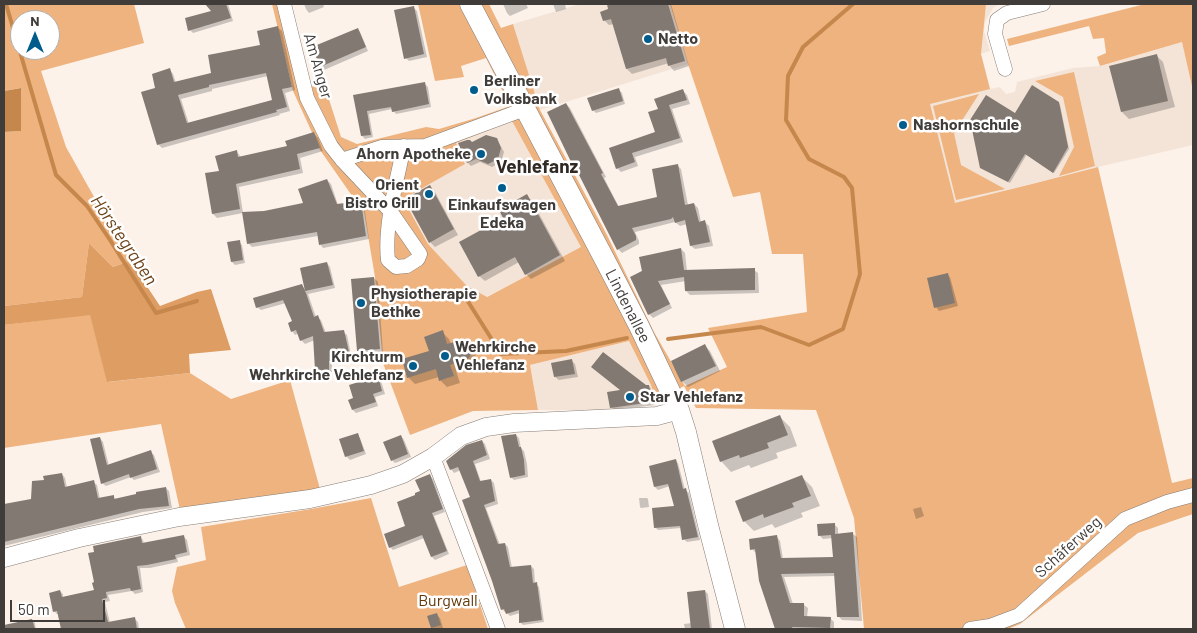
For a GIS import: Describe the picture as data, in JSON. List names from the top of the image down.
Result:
{
  "streets": {
    "main road": ["Lindenallee"],
    "street": ["Am Anger", "Schäferweg"]
  },
  "districts": ["Vehlefanz"],
  "water": ["Hörstegraben"],
  "parks": ["Burgwall"],
  "places": [
    "Netto",
    "Berliner Volksbank",
    "Nashornschule",
    "Ahorn Apotheke",
    "Einkaufswagen Edeka",
    "Orient Bistro Grill",
    "Physiotherapie Bethke",
    "Wehrkirche Vehlefanz",
    "Kirchturm Wehrkirche Vehlefanz",
    "Star Vehlefanz"
  ],
  "scale_bar": "50 m",
  "north": "top"
}
